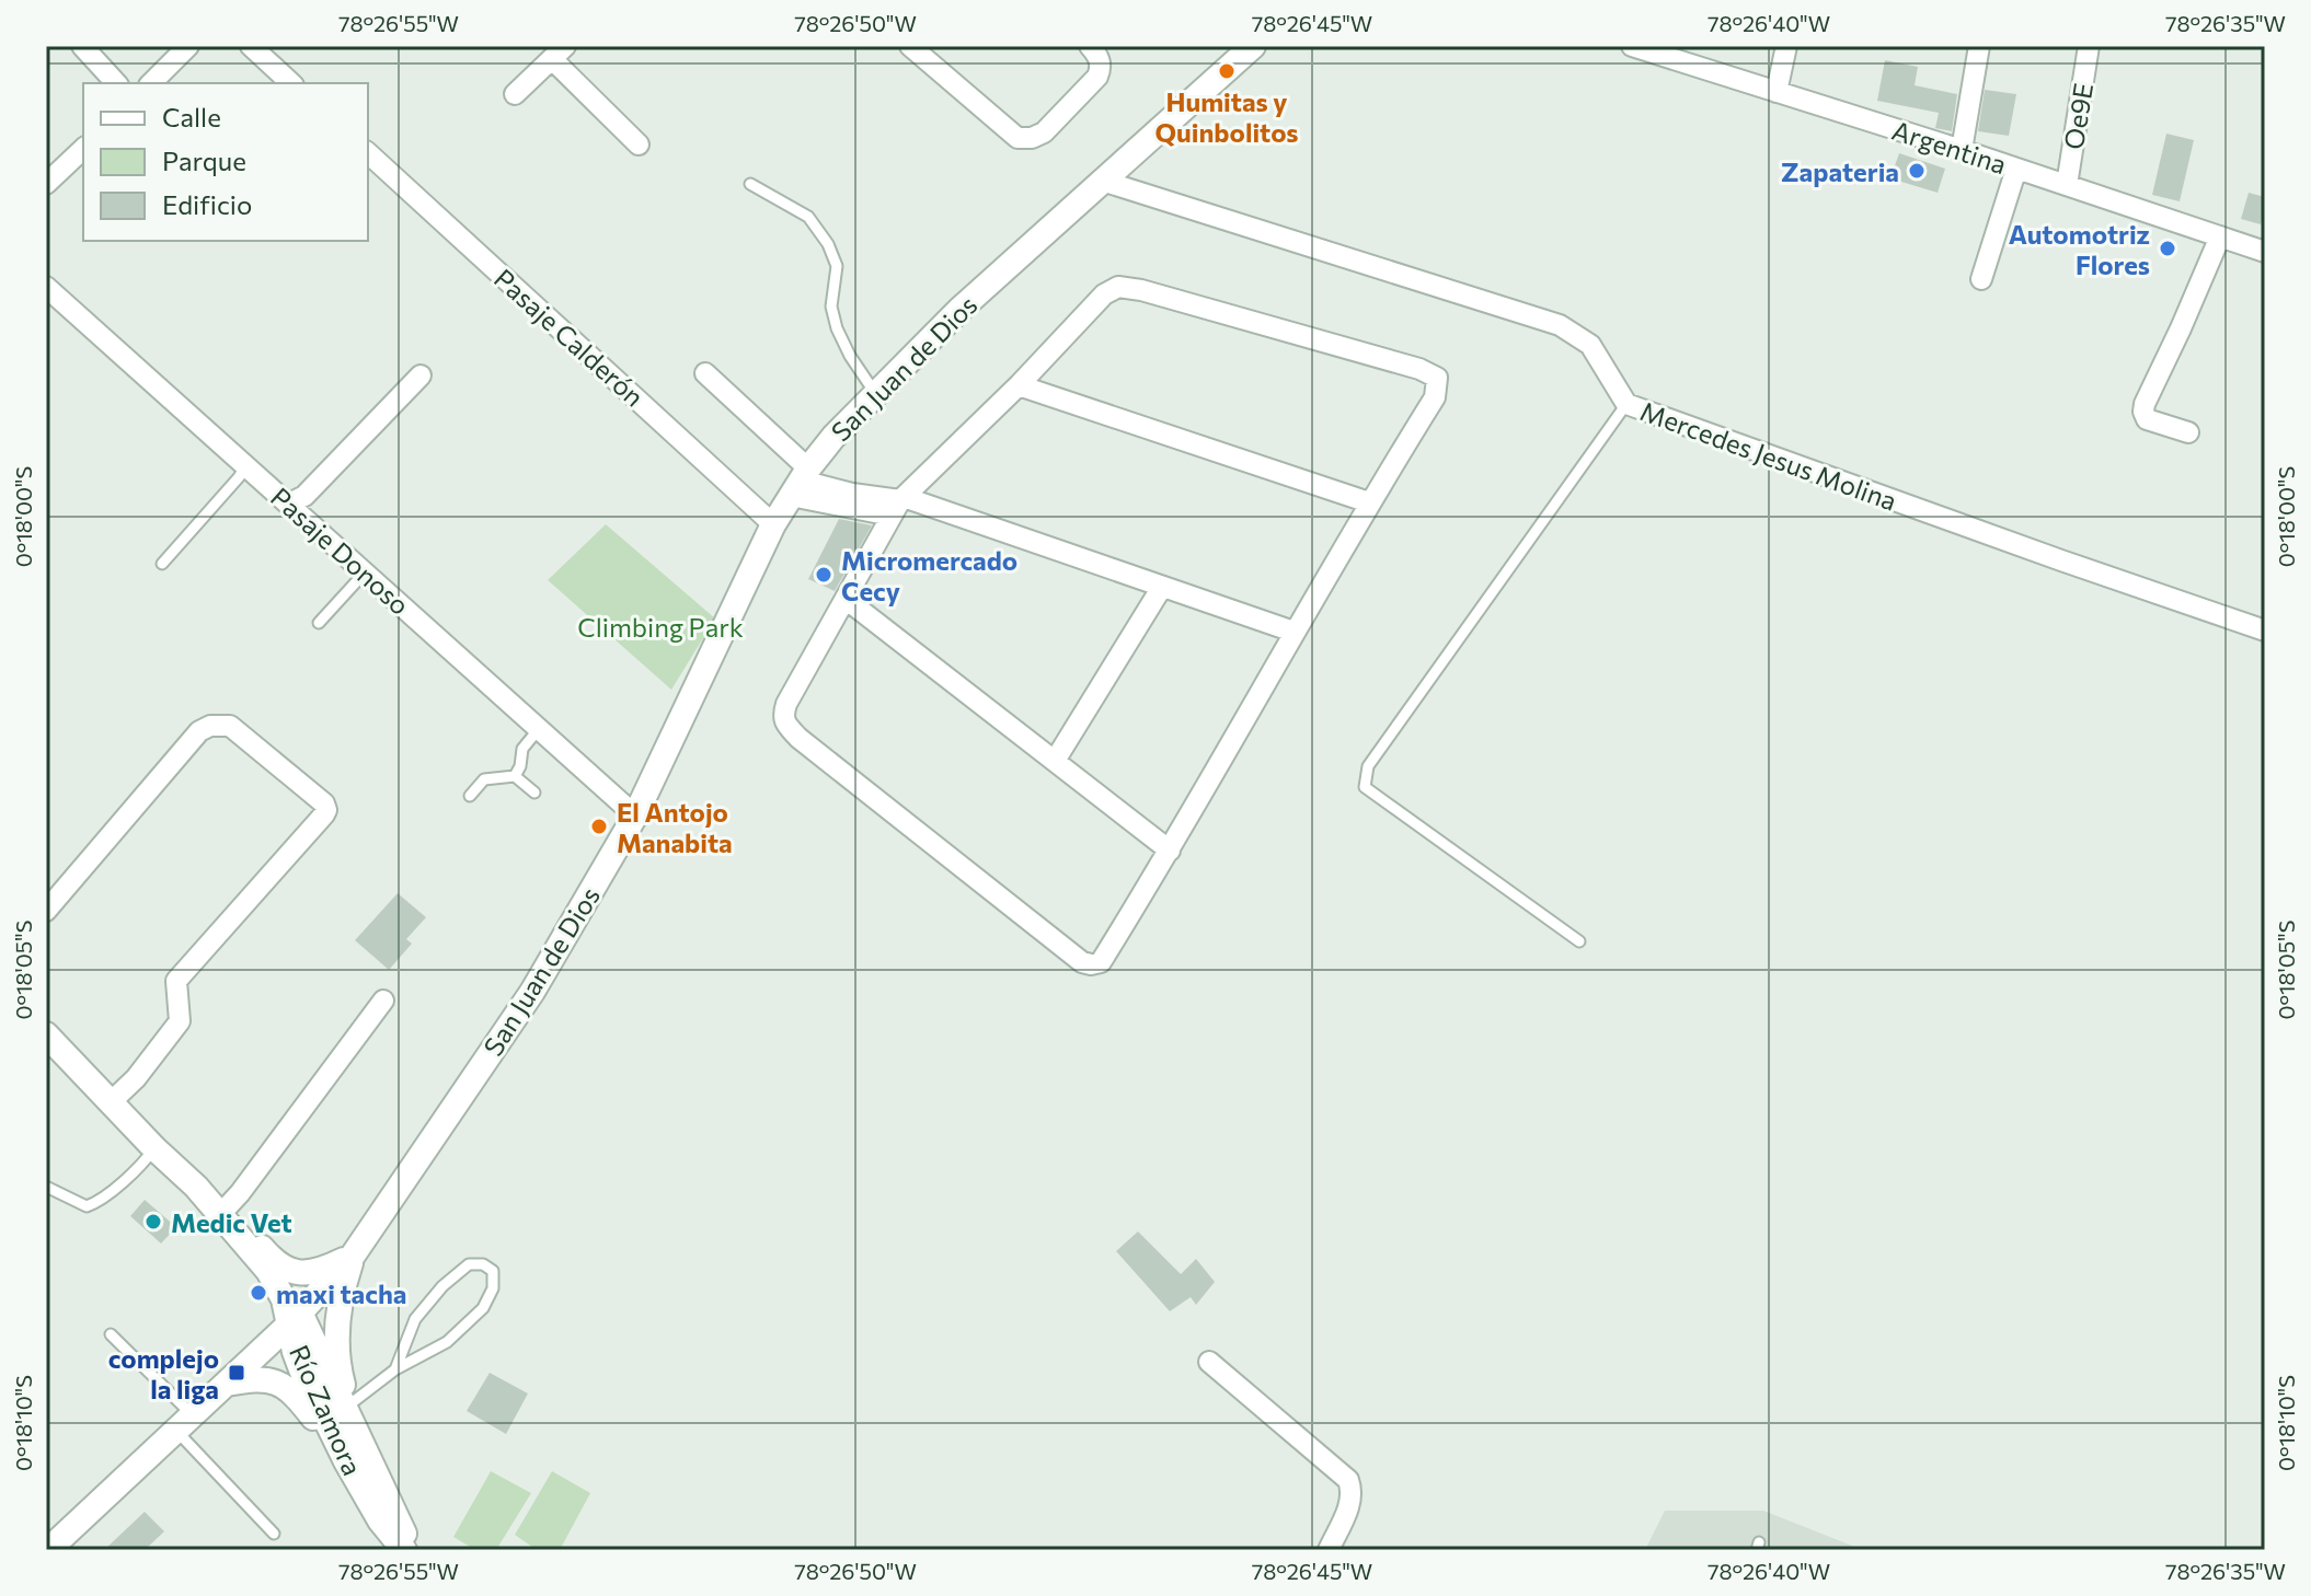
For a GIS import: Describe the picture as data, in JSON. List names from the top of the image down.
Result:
{
  "streets": {
    "street": [
      "Oe9E",
      "Argentina",
      "Pasaje Calderón",
      "San Juan de Dios",
      "Mercedes Jesus Molina",
      "Pasaje Donoso",
      "Río Zamora"
    ]
  },
  "crossings": [
    ["Oe9E", "Argentina"],
    ["Pasaje Calderón", "San Juan de Dios"],
    ["San Juan de Dios", "Mercedes Jesus Molina"],
    ["San Juan de Dios", "Pasaje Donoso"],
    ["San Juan de Dios", "Río Zamora"]
  ],
  "parks": ["Climbing Park"],
  "places": {
    "other": [
      "Humitas y Quinbolitos",
      "Zapateria",
      "Automotriz Flores",
      "Micromercado Cecy",
      "El Antojo Manabita",
      "Medic Vet",
      "maxi tacha"
    ],
    "transit": ["complejo la liga"]
  },
  "legend": ["Calle", "Parque", "Edificio"],
  "coordinates": [
    "78°26'55\"W",
    "78°26'50\"W",
    "78°26'45\"W",
    "78°26'40\"W",
    "78°26'35\"W",
    "0°18'00\"S",
    "0°18'05\"S",
    "0°18'10\"S"
  ]
}
